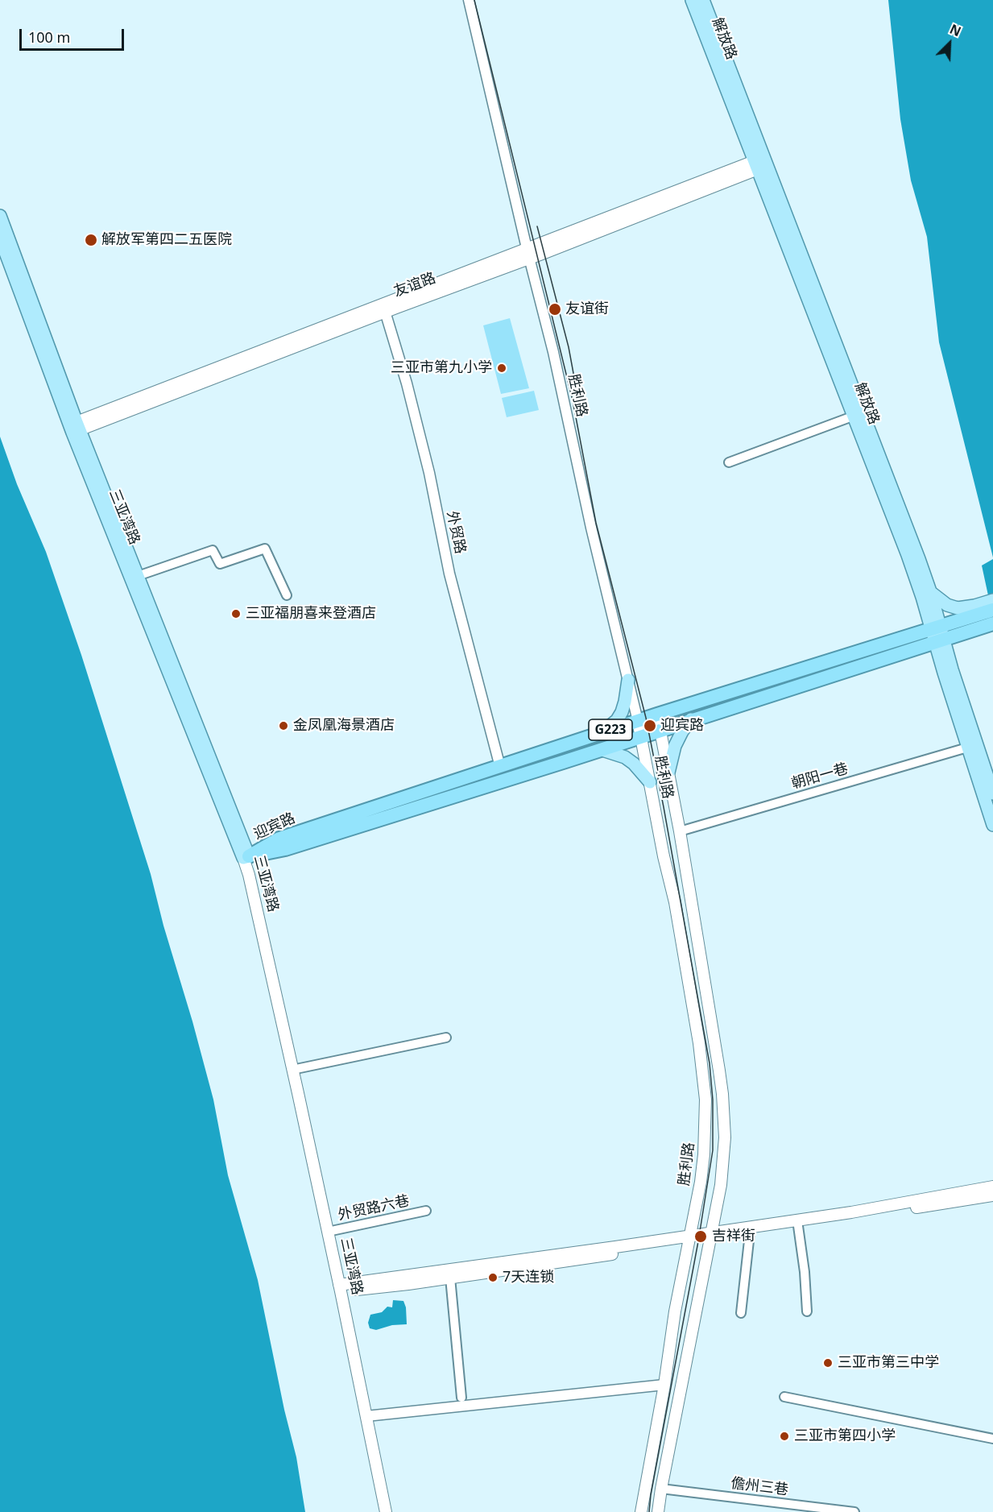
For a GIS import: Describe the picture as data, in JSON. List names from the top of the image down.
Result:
{
  "streets": {
    "highway": ["G223", "迎宾路"],
    "main road": [
      "解放路",
      "友谊路",
      "胜利路",
      "三亚湾路"
    ],
    "street": [
      "外贸路",
      "朝阳一巷",
      "外贸路六巷",
      "儋州三巷"
    ]
  },
  "crossings": [
    ["解放路", "友谊路"],
    ["解放路", "朝阳一巷"],
    ["解放路", "迎宾路"],
    ["友谊路", "胜利路"],
    ["友谊路", "三亚湾路"],
    ["友谊路", "外贸路"],
    ["胜利路", "朝阳一巷"],
    ["胜利路", "迎宾路"],
    ["胜利路", "儋州三巷"],
    ["三亚湾路", "迎宾路"],
    ["三亚湾路", "外贸路六巷"],
    ["外贸路", "迎宾路"],
    ["G223", "迎宾路"]
  ],
  "places": [
    "解放军第四二五医院",
    "友谊街",
    "三亚市第九小学",
    "三亚福朋喜来登酒店",
    "金凤凰海景酒店",
    "迎宾路",
    "吉祥街",
    "7天连锁",
    "三亚市第三中学",
    "三亚市第四小学"
  ],
  "scale_bar": "100 m",
  "north": "top right"
}
